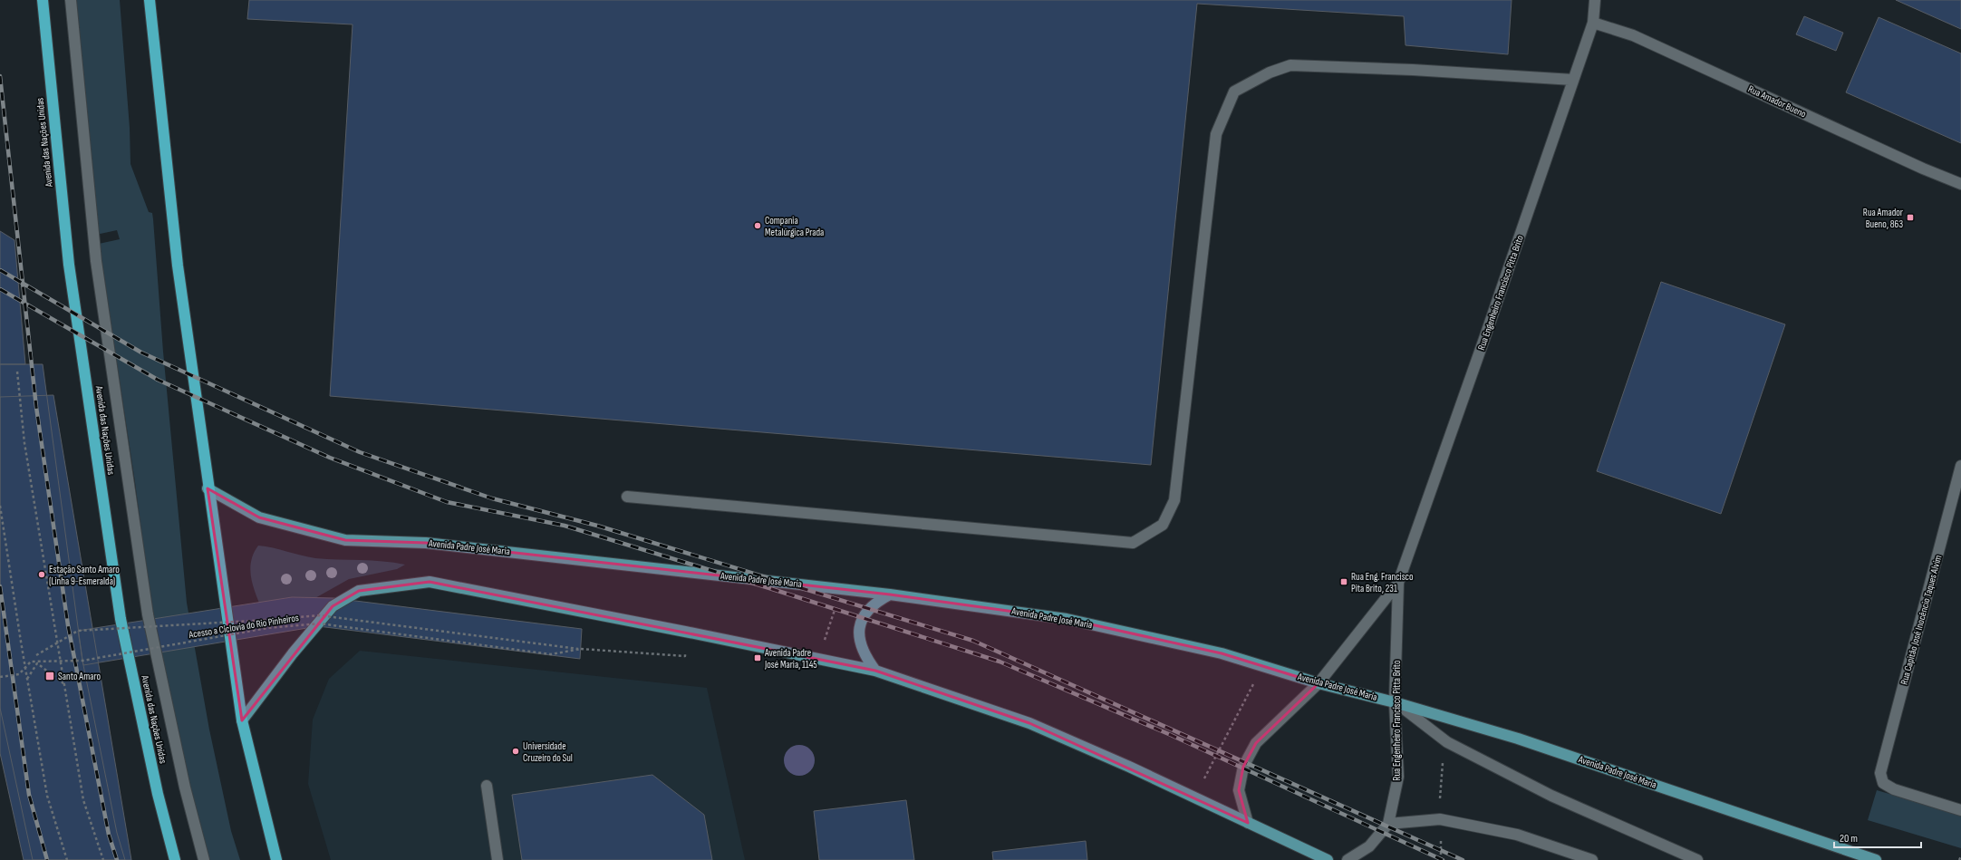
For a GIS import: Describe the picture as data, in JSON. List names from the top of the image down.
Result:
{
  "streets": {
    "highway": ["Avenida das Nações Unidas"],
    "main road": ["Avenida Padre José Maria"],
    "street": ["Rua Amador Bueno", "Rua Engenheiro Francisco Pitta Brito", "Rua Capitão José Inocêncio Taques Alvim"],
    "path": ["Acesso a Ciclovia do Rio Pinheiros"]
  },
  "crossings": [
    ["Rua Amador Bueno", "Rua Engenheiro Francisco Pitta Brito"],
    ["Rua Engenheiro Francisco Pitta Brito", "Avenida Padre José Maria"]
  ],
  "places": {
    "transit": [
      "Rua Amador Bueno, 863",
      "Rua Eng. Francisco Pita Brito, 231",
      "Avenida Padre José Maria, 1145",
      "Santo Amaro"
    ],
    "other": ["Compania Metalúrgica Prada", "Estação Santo Amaro (Linha 9-Esmeralda)", "Universidade Cruzeiro do Sul"]
  },
  "scale_bar": "20 m"
}
